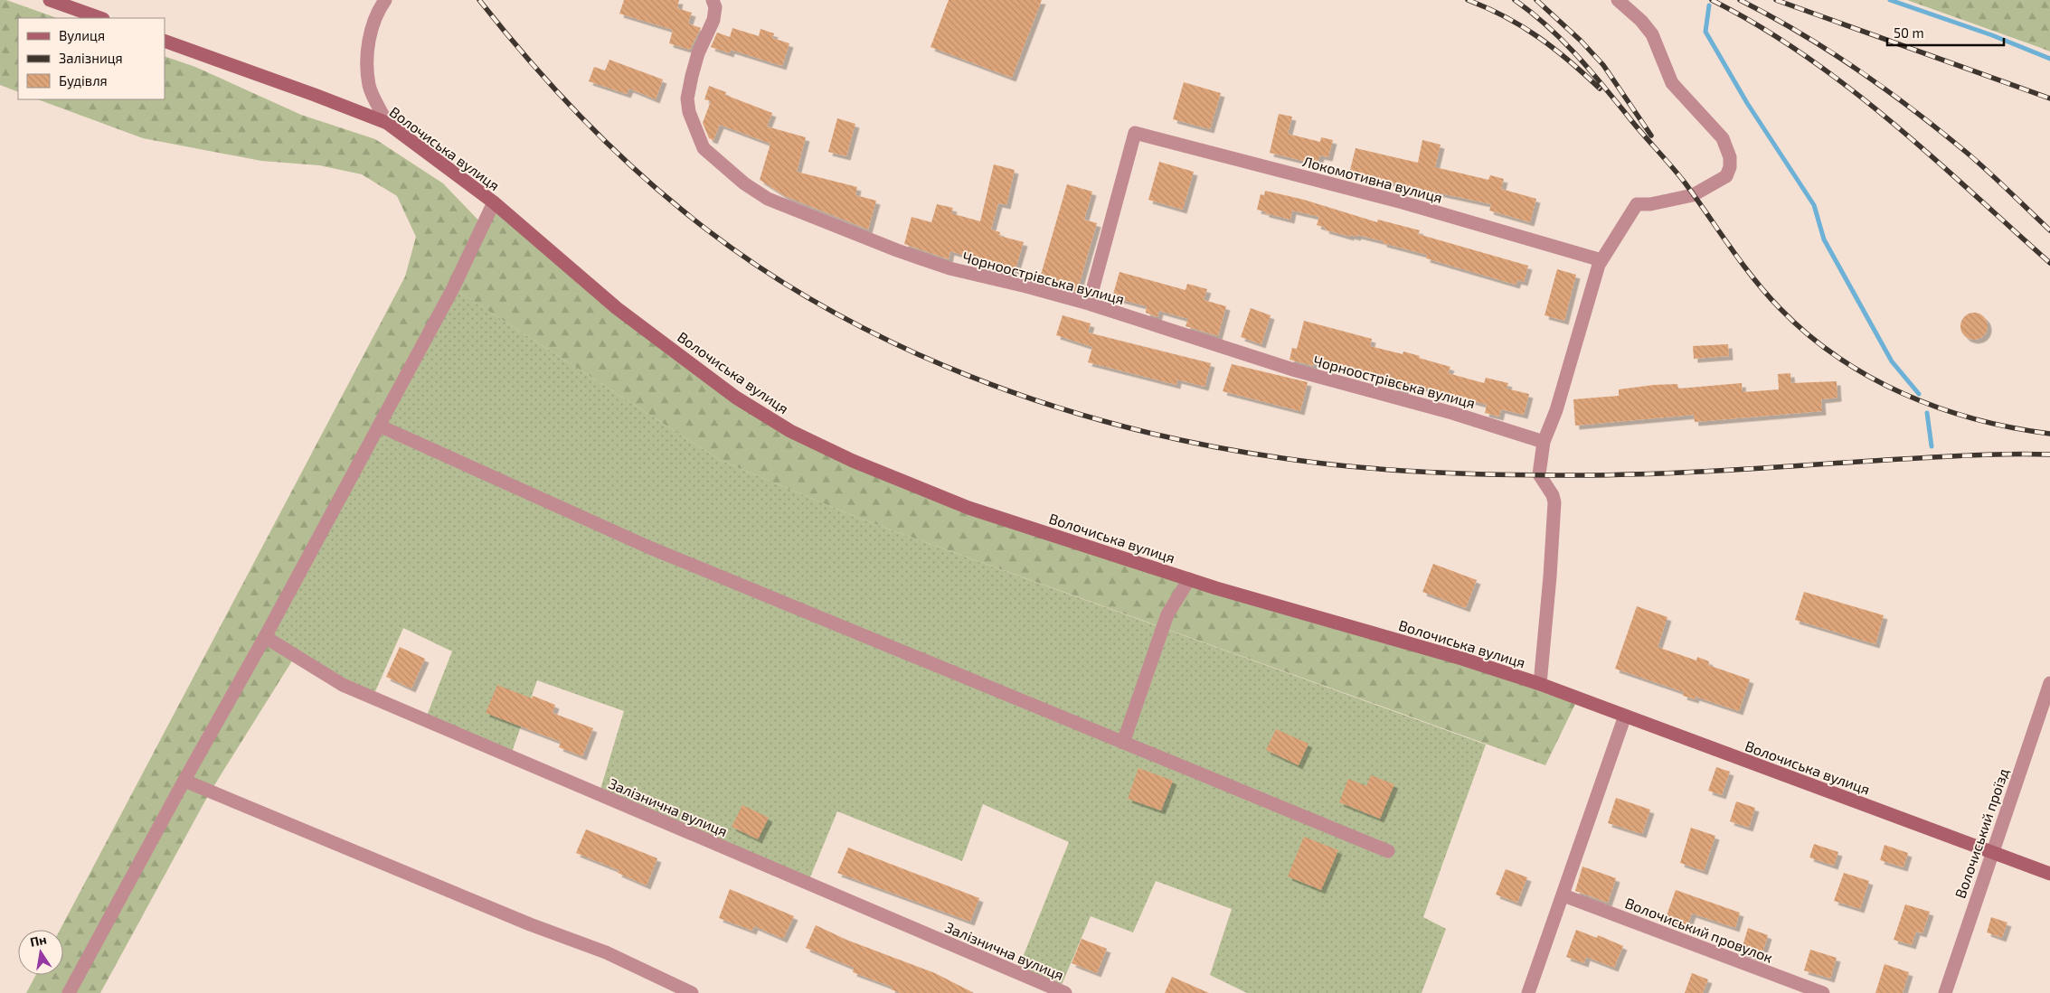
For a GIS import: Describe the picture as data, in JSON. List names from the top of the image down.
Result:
{
  "streets": {
    "main road": ["Волочиська вулиця"],
    "street": [
      "Локомотивна вулиця",
      "Чорноострівська вулиця",
      "Залізнична вулиця",
      "Волочиський проїзд",
      "Волочиський провулок"
    ]
  },
  "crossings": [
    ["Волочиська вулиця", "Волочиський проїзд"],
    ["Локомотивна вулиця", "Чорноострівська вулиця"]
  ],
  "legend": ["Вулиця", "Залізниця", "Будівля"],
  "scale_bar": "50 m",
  "north": "top"
}
